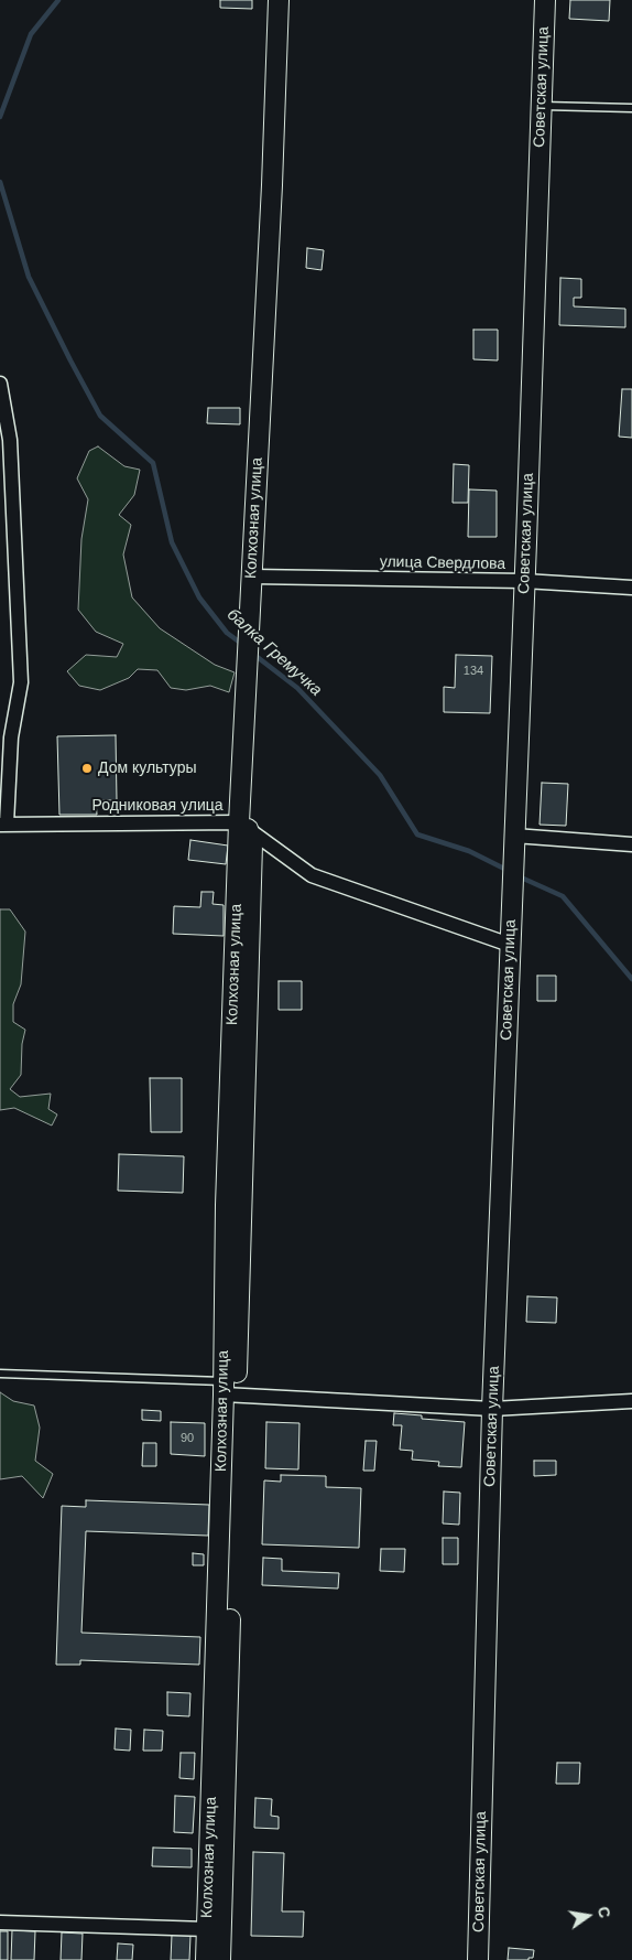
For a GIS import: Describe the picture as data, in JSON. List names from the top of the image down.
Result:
{
  "streets": {
    "street": [
      "Советская улица",
      "Колхозная улица",
      "улица Свердлова",
      "Родниковая улица"
    ]
  },
  "crossings": [
    ["Советская улица", "улица Свердлова"],
    ["Колхозная улица", "улица Свердлова"],
    ["Колхозная улица", "Родниковая улица"]
  ],
  "water": ["балка Гремучка"],
  "places": ["Дом культуры"],
  "house_numbers": ["134", "90"],
  "north": "right"
}
